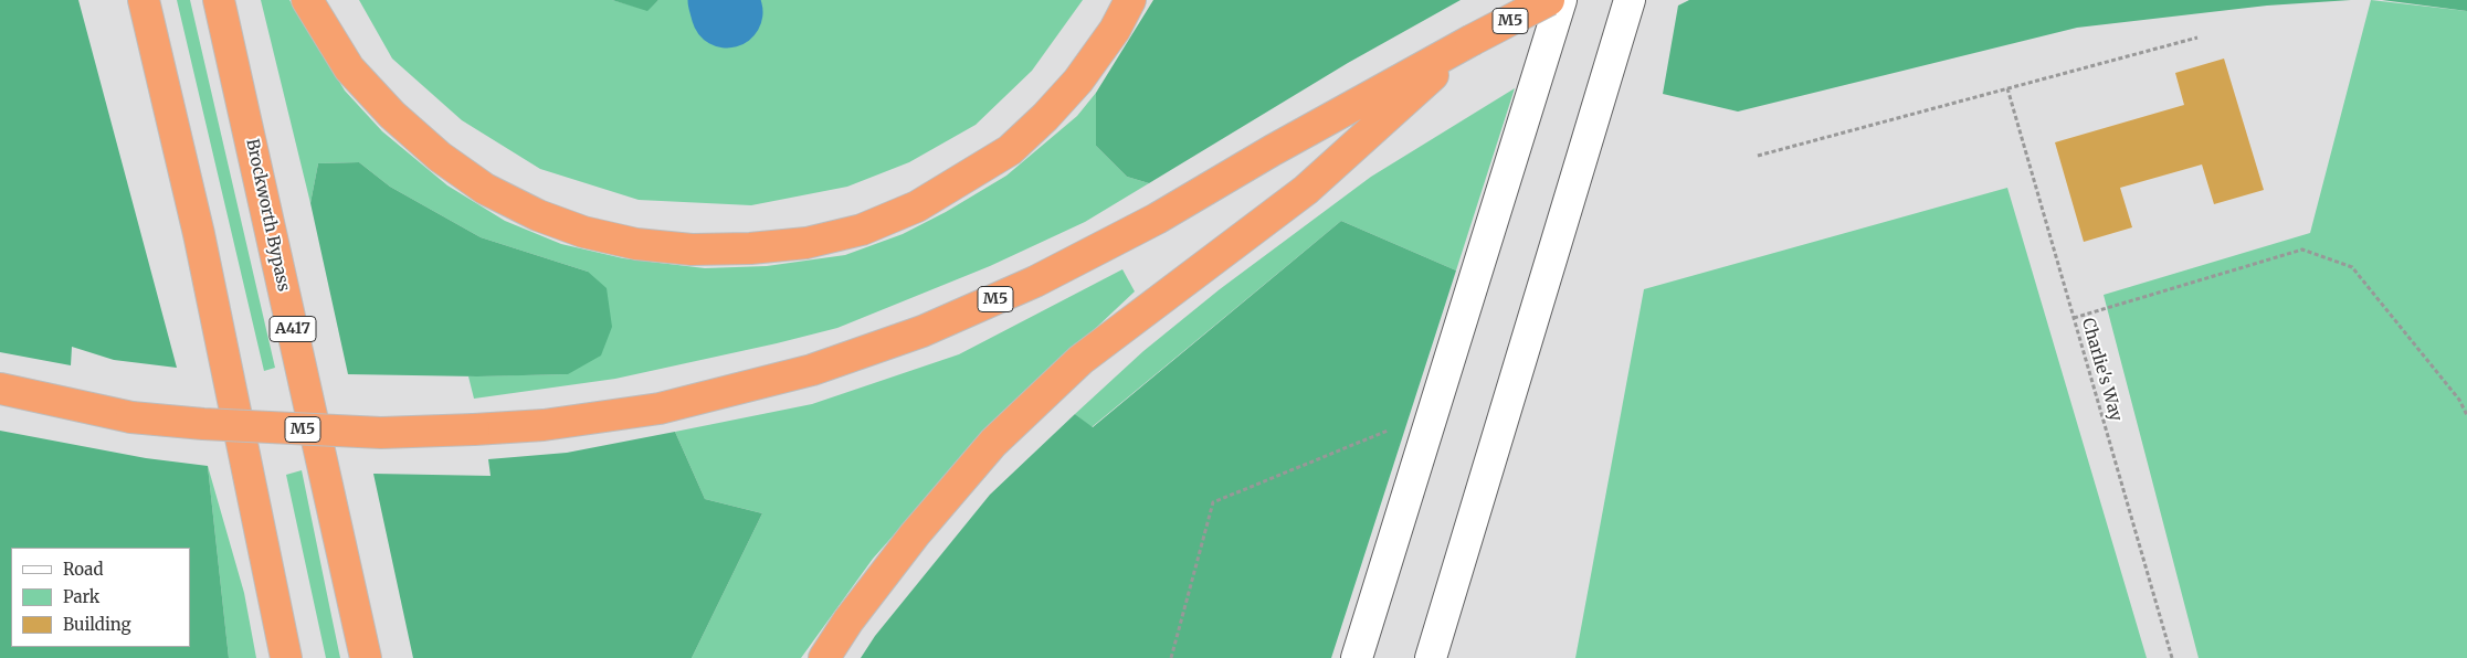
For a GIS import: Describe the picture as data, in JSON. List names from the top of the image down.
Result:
{
  "streets": {
    "highway": ["M5", "Brockworth Bypass", "A417"],
    "path": ["Charlie's Way"]
  },
  "legend": ["Road", "Park", "Building"]
}
